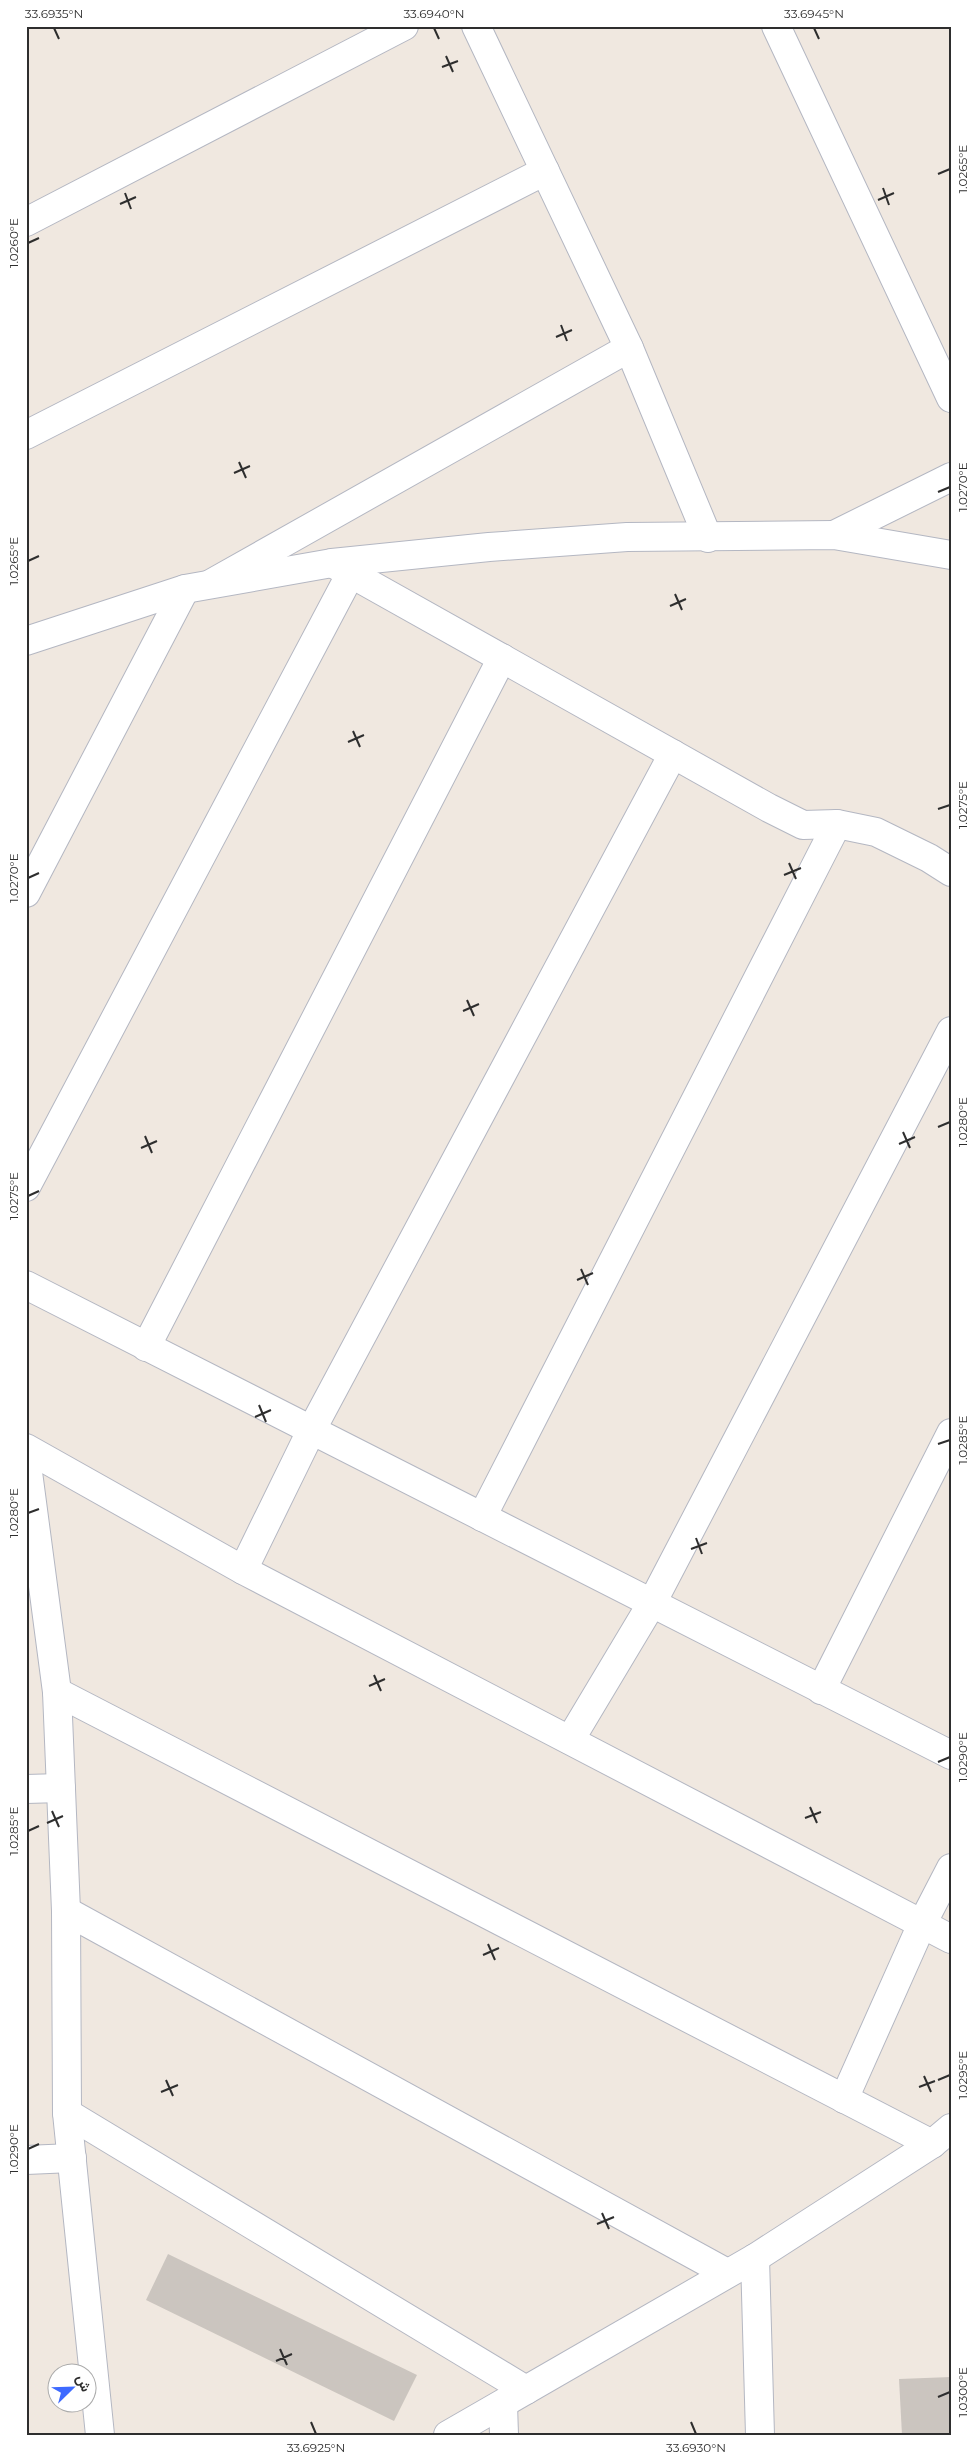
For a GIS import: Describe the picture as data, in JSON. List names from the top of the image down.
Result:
{
  "north": "top right",
  "coordinates": [
    "33.6935°N",
    "33.6940°N",
    "33.6945°N",
    "1.0265°E",
    "1.0260°E",
    "1.0270°E",
    "1.0275°E",
    "1.0280°E",
    "1.0285°E",
    "1.0290°E",
    "1.0295°E",
    "1.0300°E",
    "33.6925°N",
    "33.6930°N"
  ]
}
